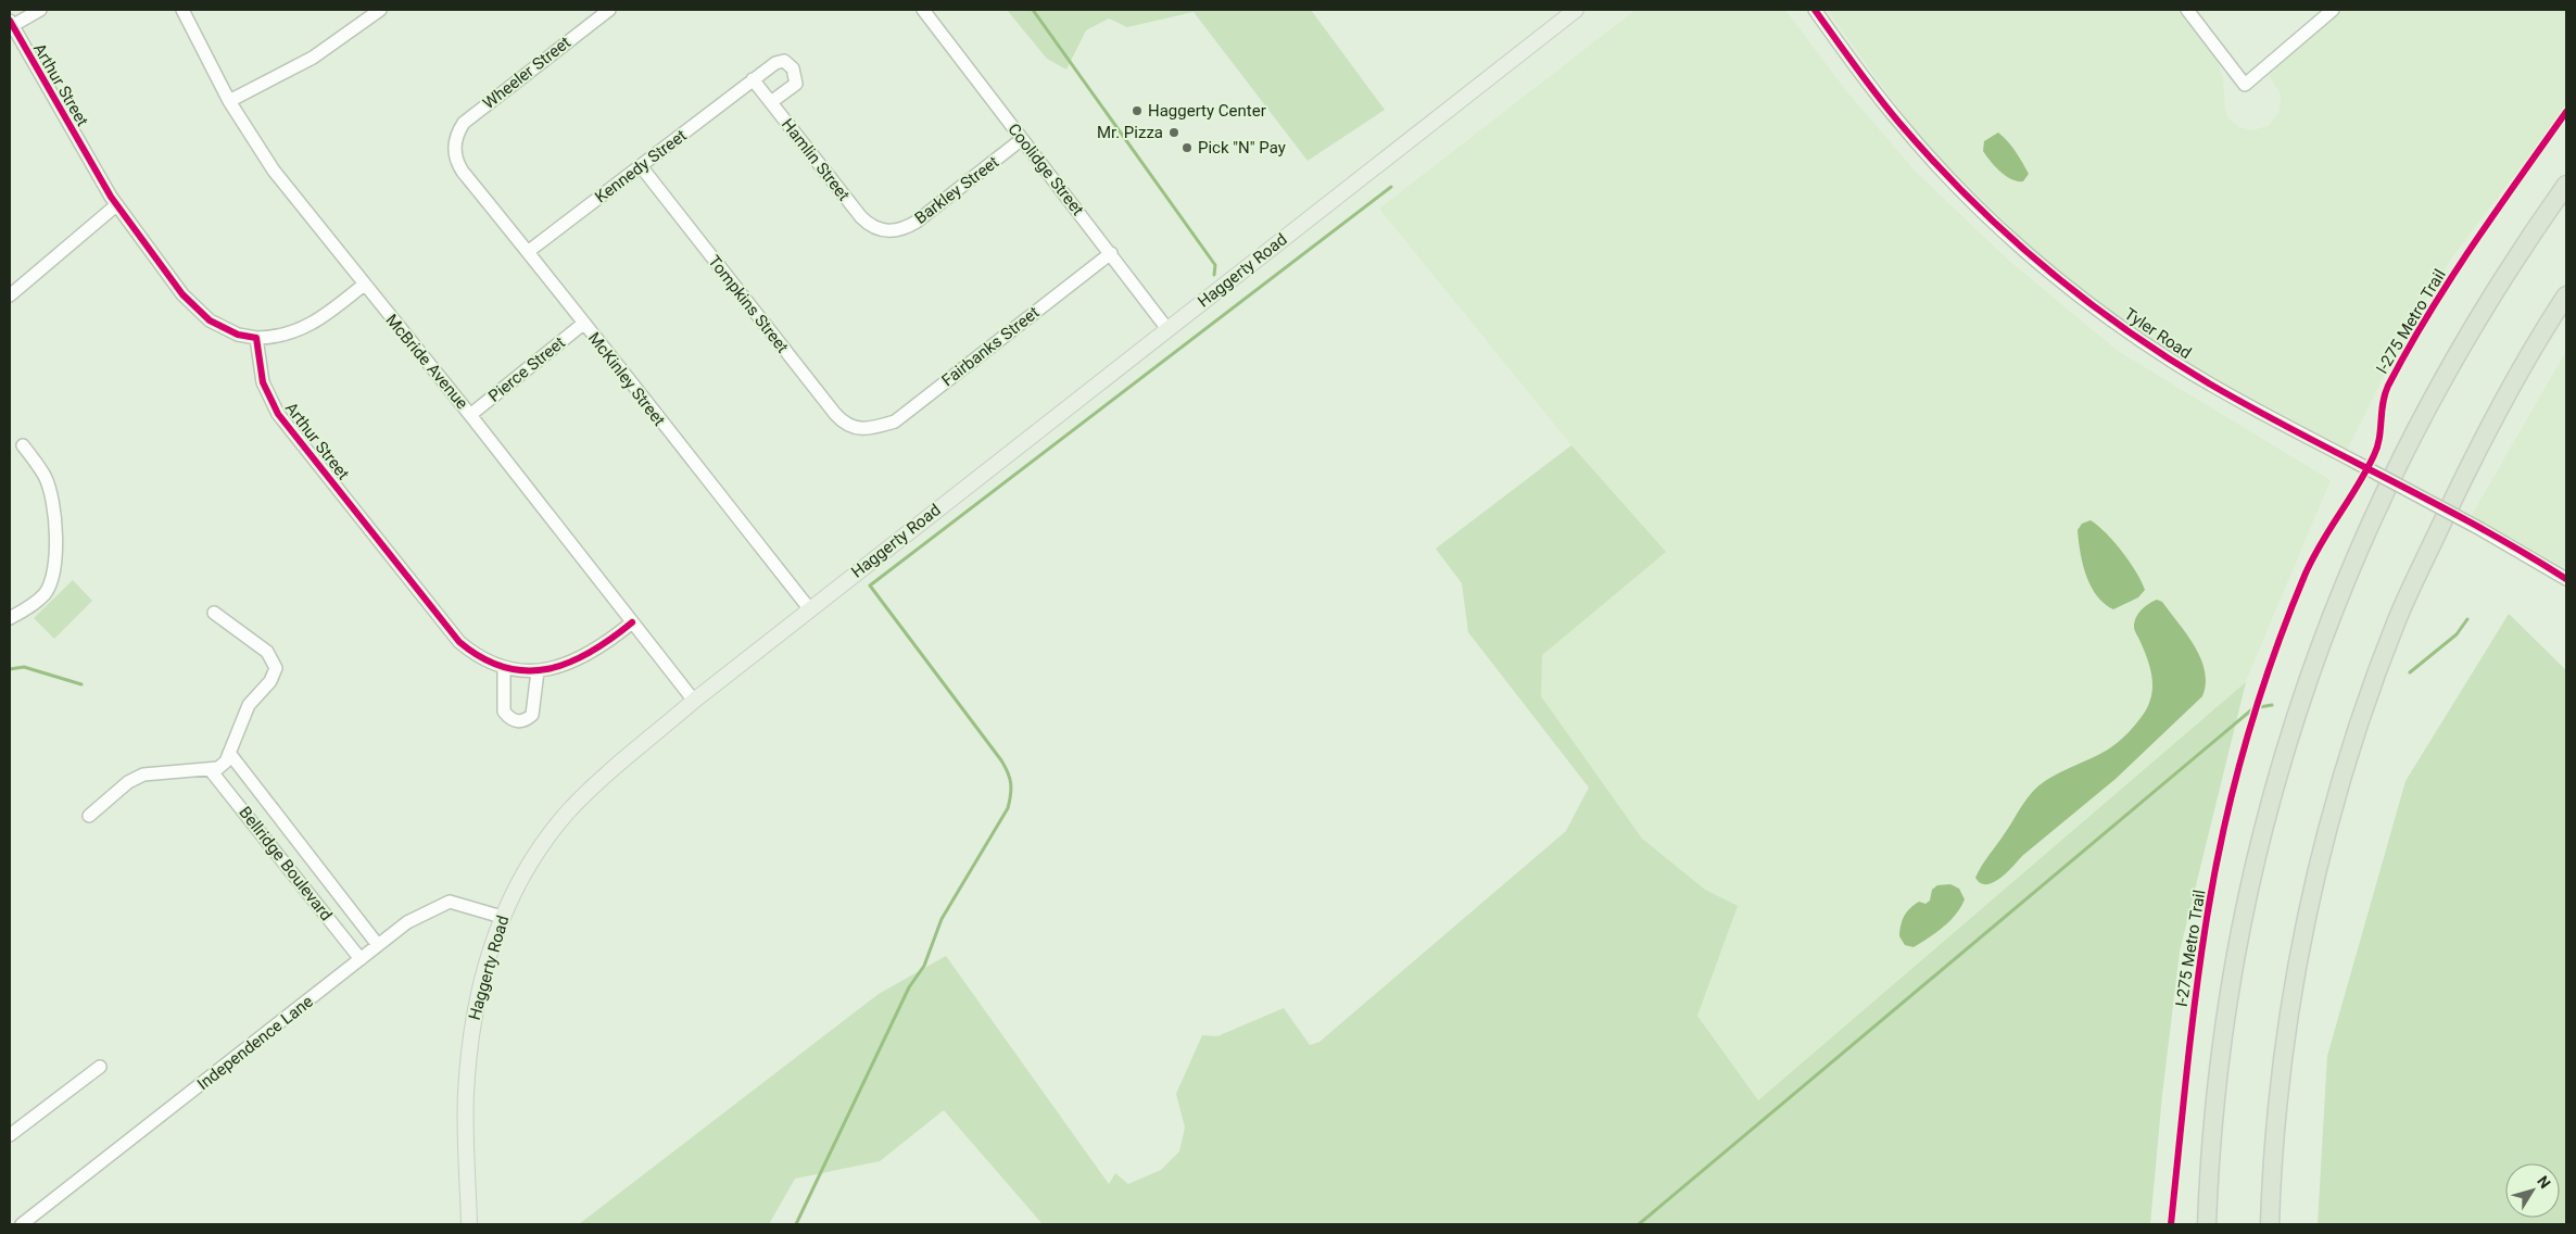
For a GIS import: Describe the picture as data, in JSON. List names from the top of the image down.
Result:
{
  "streets": {
    "main road": ["Haggerty Road"],
    "street": [
      "Wheeler Street",
      "Arthur Street",
      "Hamlin Street",
      "Kennedy Street",
      "Coolidge Street",
      "Barkley Street",
      "Tompkins Street",
      "Tyler Road",
      "Fairbanks Street",
      "McBride Avenue",
      "Pierce Street",
      "McKinley Street",
      "Bellridge Boulevard",
      "Independence Lane"
    ],
    "cycle path": ["I-275 Metro Trail"]
  },
  "crossings": [
    ["Wheeler Street", "McKinley Street"],
    ["Arthur Street", "McBride Avenue"],
    ["Hamlin Street", "Kennedy Street"],
    ["Hamlin Street", "Barkley Street"],
    ["Kennedy Street", "Tompkins Street"],
    ["Kennedy Street", "McKinley Street"],
    ["Coolidge Street", "Barkley Street"],
    ["Coolidge Street", "Haggerty Road"],
    ["Coolidge Street", "Fairbanks Street"],
    ["Haggerty Road", "McBride Avenue"],
    ["Haggerty Road", "McKinley Street"],
    ["Haggerty Road", "Independence Lane"],
    ["Tompkins Street", "Fairbanks Street"],
    ["McBride Avenue", "Pierce Street"],
    ["Pierce Street", "McKinley Street"],
    ["Bellridge Boulevard", "Independence Lane"]
  ],
  "places": ["Haggerty Center", "Mr. Pizza", "Pick \"N\" Pay"],
  "north": "top right"
}
